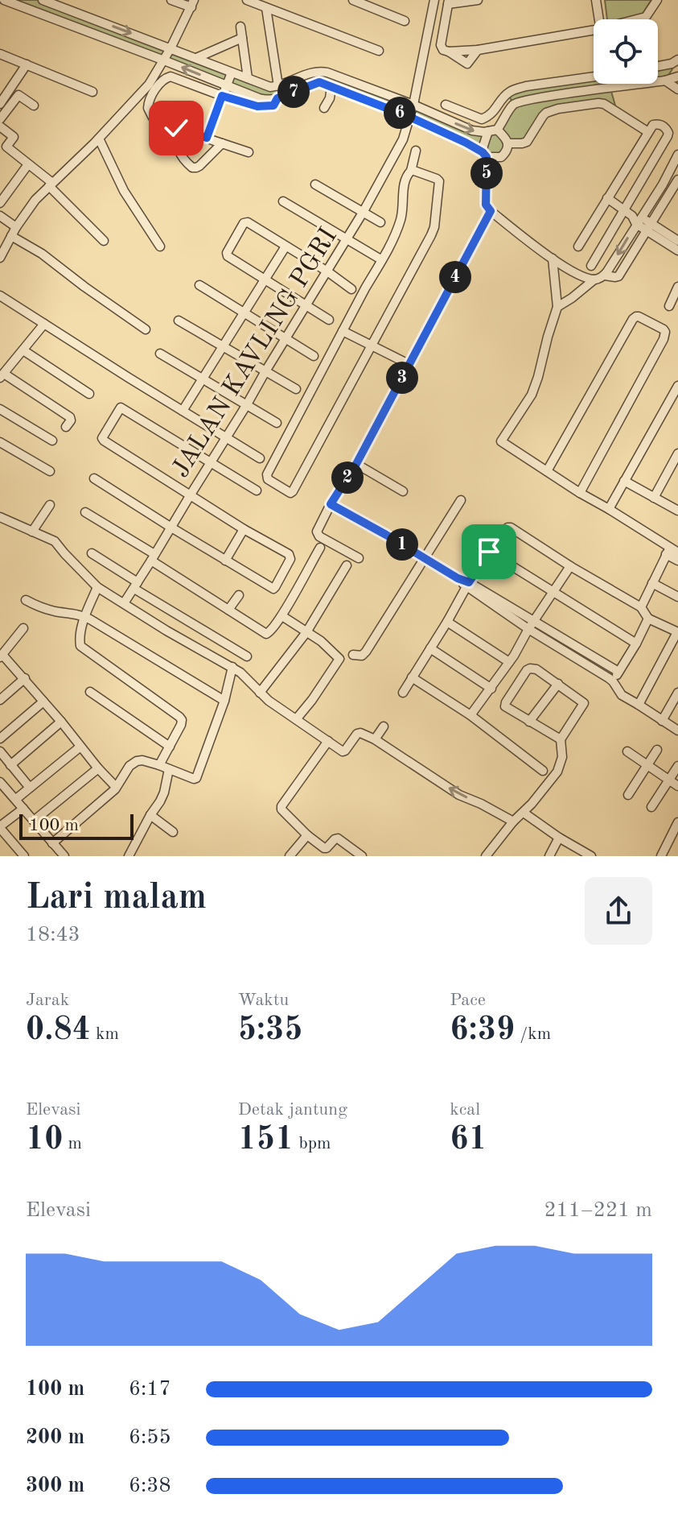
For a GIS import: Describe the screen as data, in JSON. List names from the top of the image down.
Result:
{
  "streets": {
    "street": ["JALAN KAVLING PGRI"]
  },
  "scale_bar": "100 m",
  "page": {
    "pins": [
      "7",
      "6",
      "5",
      "4",
      "3",
      "2",
      "1"
    ],
    "scale": "100 m",
    "heading": ["Lari malam", "18:43"],
    "stats": [
      ["Jarak", "0.84 km"],
      ["Waktu", "5:35"],
      ["Pace", "6:39 /km"],
      ["Elevasi", "10 m"],
      ["Detak jantung", "151 bpm"],
      ["kcal", "61"]
    ],
    "chart": ["Elevasi", "211–221 m"],
    "list": [
      {
        "name": "100 m",
        "note": "6:17"
      },
      {
        "name": "200 m",
        "note": "6:55"
      },
      {
        "name": "300 m",
        "note": "6:38"
      }
    ]
  }
}
